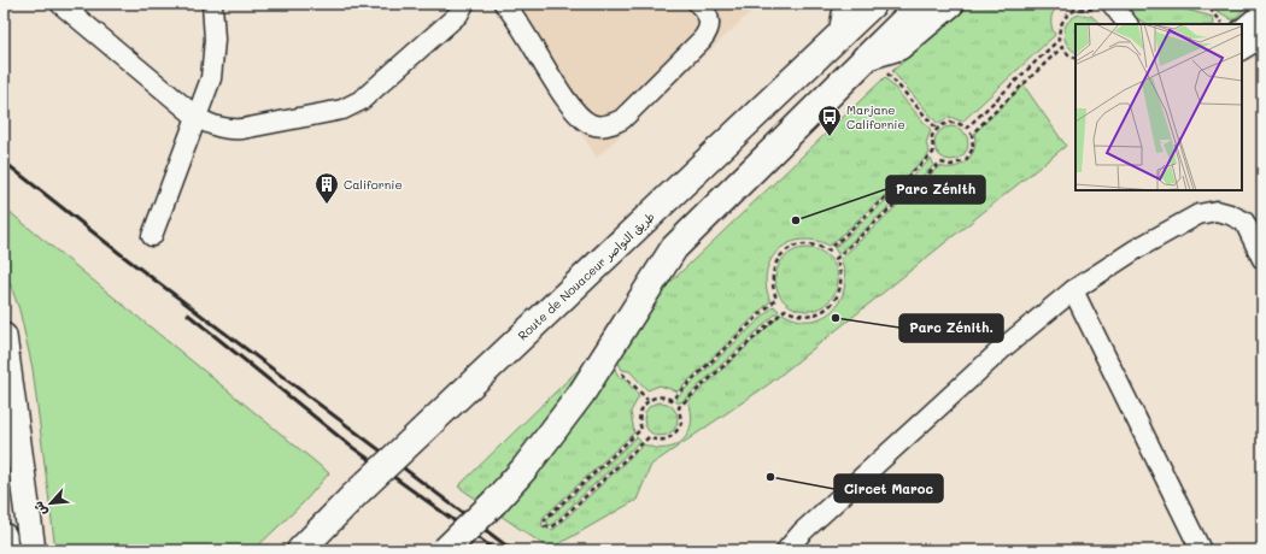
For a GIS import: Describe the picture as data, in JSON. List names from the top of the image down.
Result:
{
  "streets": {
    "highway": ["Route de Nouaceur طريق النواصر"]
  },
  "places": {
    "bus stop": ["Marjane Californie"],
    "building": ["Californie"],
    "other": ["Parc Zénith", "Parc Zénith.", "Circet Maroc"]
  },
  "north": "bottom left"
}
